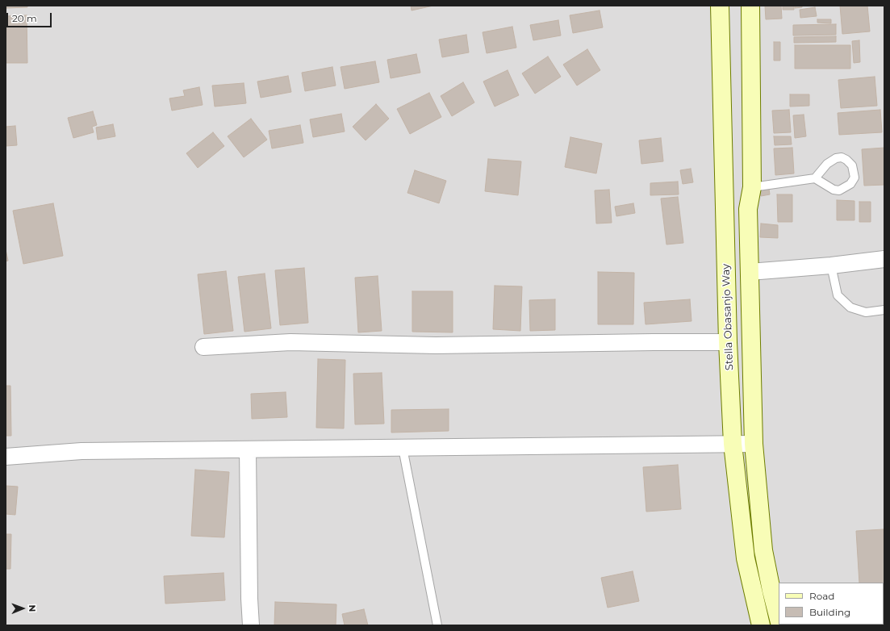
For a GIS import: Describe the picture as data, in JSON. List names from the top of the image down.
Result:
{
  "streets": {
    "street": ["Stella Obasanjo Way"]
  },
  "legend": ["Road", "Building"],
  "scale_bar": "20 m",
  "north": "right"
}
